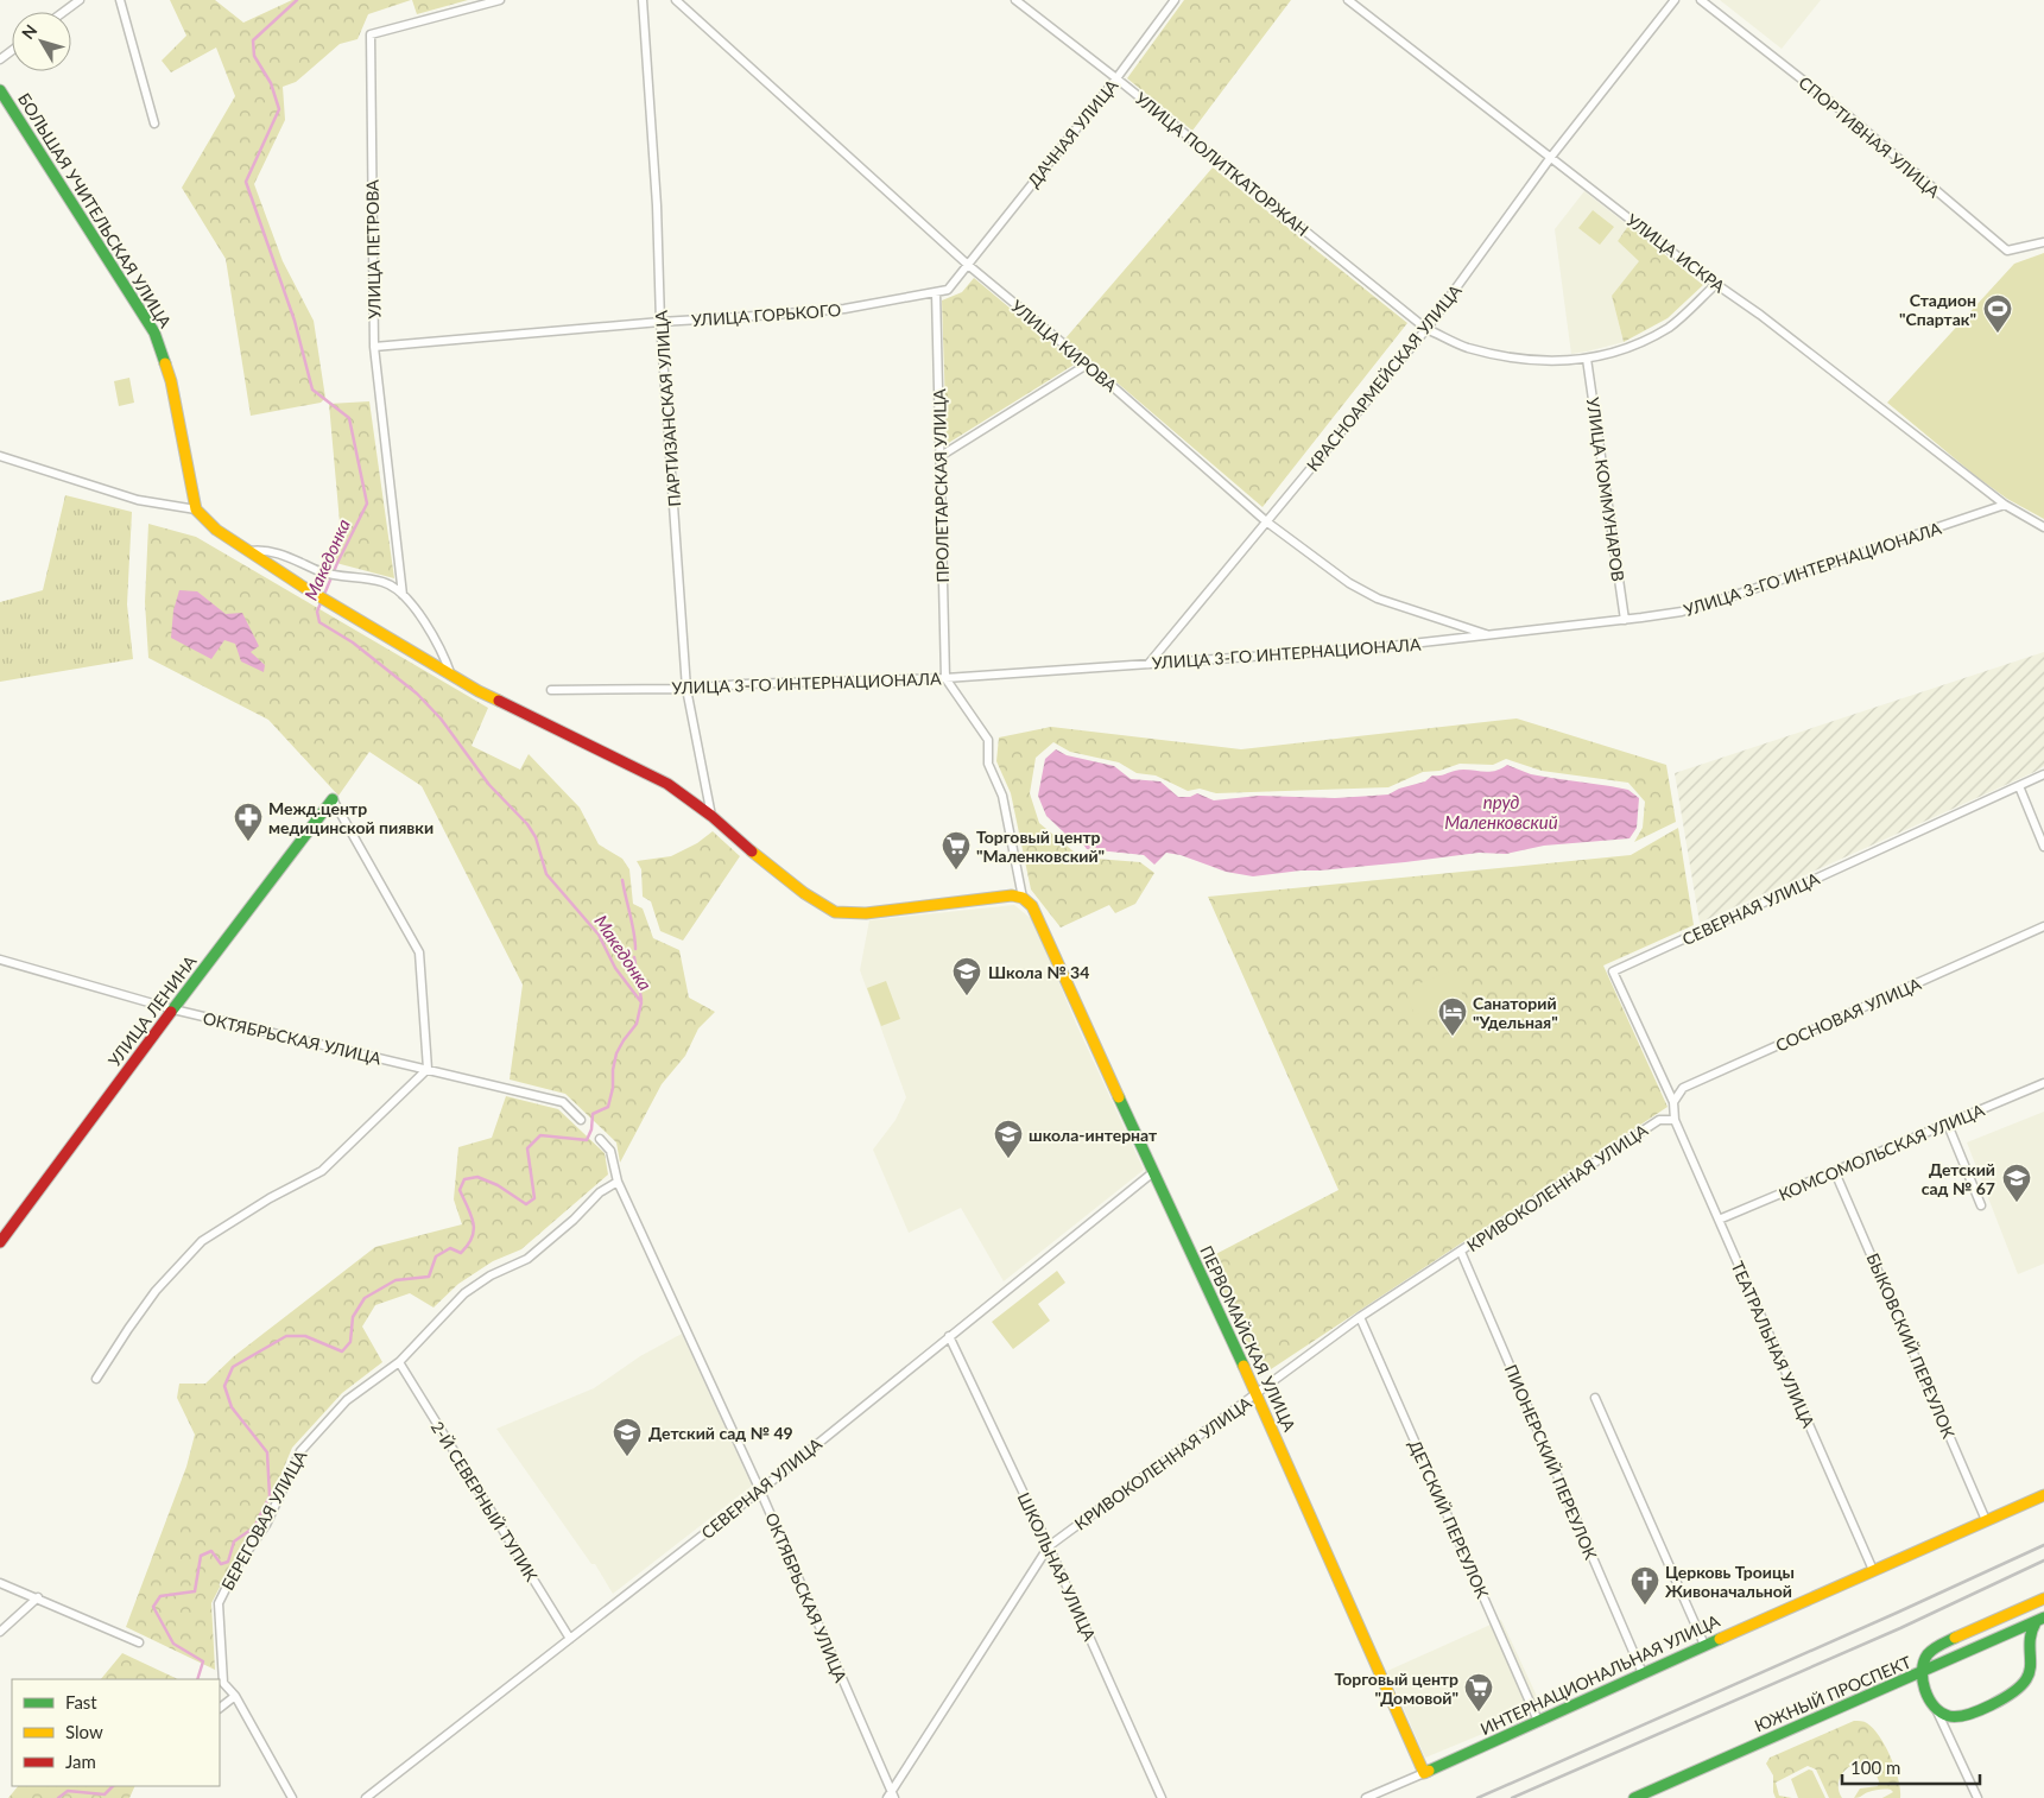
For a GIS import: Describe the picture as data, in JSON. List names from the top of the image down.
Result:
{
  "streets": {
    "main road": [
      "БОЛЬШАЯ УЧИТЕЛЬСКАЯ УЛИЦА",
      "УЛИЦА ЛЕНИНА",
      "ПЕРВОМАЙСКАЯ УЛИЦА",
      "ИНТЕРНАЦИОНАЛЬНАЯ УЛИЦА",
      "ЮЖНЫЙ ПРОСПЕКТ"
    ],
    "street": [
      "ДАЧНАЯ УЛИЦА",
      "СПОРТИВНАЯ УЛИЦА",
      "УЛИЦА ПОЛИТКАТОРЖАН",
      "УЛИЦА ПЕТРОВА",
      "УЛИЦА ИСКРА",
      "УЛИЦА ГОРЬКОГО",
      "УЛИЦА КИРОВА",
      "КРАСНОАРМЕЙСКАЯ УЛИЦА",
      "ПАРТИЗАНСКАЯ УЛИЦА",
      "ПРОЛЕТАРСКАЯ УЛИЦА",
      "УЛИЦА КОММУНАРОВ",
      "УЛИЦА 3-ГО ИНТЕРНАЦИОНАЛА",
      "СЕВЕРНАЯ УЛИЦА",
      "СОСНОВАЯ УЛИЦА",
      "ОКТЯБРЬСКАЯ УЛИЦА",
      "КОМСОМОЛЬСКАЯ УЛИЦА",
      "КРИВОКОЛЕННАЯ УЛИЦА",
      "ТЕАТРАЛЬНАЯ УЛИЦА",
      "БЫКОВСКИЙ ПЕРЕУЛОК",
      "ПИОНЕРСКИЙ ПЕРЕУЛОК",
      "2-Й СЕВЕРНЫЙ ТУПИК",
      "ДЕТСКИЙ ПЕРЕУЛОК",
      "БЕРЕГОВАЯ УЛИЦА",
      "ШКОЛЬНАЯ УЛИЦА"
    ]
  },
  "crossings": [
    ["ДАЧНАЯ УЛИЦА", "УЛИЦА ПОЛИТКАТОРЖАН"],
    ["ДАЧНАЯ УЛИЦА", "УЛИЦА ГОРЬКОГО"],
    ["ДАЧНАЯ УЛИЦА", "УЛИЦА КИРОВА"],
    ["УЛИЦА ПОЛИТКАТОРЖАН", "УЛИЦА ИСКРА"],
    ["УЛИЦА ПОЛИТКАТОРЖАН", "КРАСНОАРМЕЙСКАЯ УЛИЦА"],
    ["УЛИЦА ПОЛИТКАТОРЖАН", "УЛИЦА КОММУНАРОВ"],
    ["УЛИЦА ПЕТРОВА", "УЛИЦА ГОРЬКОГО"],
    ["УЛИЦА ИСКРА", "КРАСНОАРМЕЙСКАЯ УЛИЦА"],
    ["УЛИЦА ИСКРА", "УЛИЦА 3-ГО ИНТЕРНАЦИОНАЛА"],
    ["УЛИЦА ГОРЬКОГО", "УЛИЦА КИРОВА"],
    ["УЛИЦА ГОРЬКОГО", "ПАРТИЗАНСКАЯ УЛИЦА"],
    ["УЛИЦА ГОРЬКОГО", "ПРОЛЕТАРСКАЯ УЛИЦА"],
    ["УЛИЦА КИРОВА", "КРАСНОАРМЕЙСКАЯ УЛИЦА"],
    ["УЛИЦА КИРОВА", "УЛИЦА 3-ГО ИНТЕРНАЦИОНАЛА"],
    ["КРАСНОАРМЕЙСКАЯ УЛИЦА", "УЛИЦА 3-ГО ИНТЕРНАЦИОНАЛА"],
    ["ПАРТИЗАНСКАЯ УЛИЦА", "УЛИЦА 3-ГО ИНТЕРНАЦИОНАЛА"],
    ["ПРОЛЕТАРСКАЯ УЛИЦА", "УЛИЦА 3-ГО ИНТЕРНАЦИОНАЛА"],
    ["УЛИЦА КОММУНАРОВ", "УЛИЦА 3-ГО ИНТЕРНАЦИОНАЛА"],
    ["СЕВЕРНАЯ УЛИЦА", "СОСНОВАЯ УЛИЦА"],
    ["СЕВЕРНАЯ УЛИЦА", "ОКТЯБРЬСКАЯ УЛИЦА"],
    ["СЕВЕРНАЯ УЛИЦА", "ПЕРВОМАЙСКАЯ УЛИЦА"],
    ["СЕВЕРНАЯ УЛИЦА", "2-Й СЕВЕРНЫЙ ТУПИК"],
    ["СЕВЕРНАЯ УЛИЦА", "ШКОЛЬНАЯ УЛИЦА"],
    ["УЛИЦА ЛЕНИНА", "ОКТЯБРЬСКАЯ УЛИЦА"],
    ["ОКТЯБРЬСКАЯ УЛИЦА", "КРИВОКОЛЕННАЯ УЛИЦА"],
    ["ОКТЯБРЬСКАЯ УЛИЦА", "БЕРЕГОВАЯ УЛИЦА"],
    ["КОМСОМОЛЬСКАЯ УЛИЦА", "ТЕАТРАЛЬНАЯ УЛИЦА"],
    ["КОМСОМОЛЬСКАЯ УЛИЦА", "БЫКОВСКИЙ ПЕРЕУЛОК"],
    ["КРИВОКОЛЕННАЯ УЛИЦА", "ПЕРВОМАЙСКАЯ УЛИЦА"],
    ["КРИВОКОЛЕННАЯ УЛИЦА", "ТЕАТРАЛЬНАЯ УЛИЦА"],
    ["КРИВОКОЛЕННАЯ УЛИЦА", "ПИОНЕРСКИЙ ПЕРЕУЛОК"],
    ["КРИВОКОЛЕННАЯ УЛИЦА", "ДЕТСКИЙ ПЕРЕУЛОК"],
    ["КРИВОКОЛЕННАЯ УЛИЦА", "ШКОЛЬНАЯ УЛИЦА"],
    ["ПЕРВОМАЙСКАЯ УЛИЦА", "ИНТЕРНАЦИОНАЛЬНАЯ УЛИЦА"],
    ["ТЕАТРАЛЬНАЯ УЛИЦА", "ИНТЕРНАЦИОНАЛЬНАЯ УЛИЦА"],
    ["БЫКОВСКИЙ ПЕРЕУЛОК", "ИНТЕРНАЦИОНАЛЬНАЯ УЛИЦА"],
    ["ПИОНЕРСКИЙ ПЕРЕУЛОК", "ИНТЕРНАЦИОНАЛЬНАЯ УЛИЦА"],
    ["2-Й СЕВЕРНЫЙ ТУПИК", "БЕРЕГОВАЯ УЛИЦА"],
    ["ДЕТСКИЙ ПЕРЕУЛОК", "ИНТЕРНАЦИОНАЛЬНАЯ УЛИЦА"]
  ],
  "water": ["Македонка", "пруд Маленковский"],
  "places": {
    "sports": ["Стадион \"Спартак\""],
    "pharmacy": ["Межд.центр медицинской пиявки"],
    "supermarket": ["Торговый центр \"Маленковский\"", "Торговый центр \"Домовой\""],
    "school or university": [
      "Школа № 34",
      "школа-интернат",
      "Детский сад № 67",
      "Детский сад № 49"
    ],
    "hotel": ["Санаторий \"Удельная\""],
    "church": ["Церковь Троицы Живоначальной"]
  },
  "legend": ["Fast", "Slow", "Jam"],
  "scale_bar": "100 m",
  "north": "top left"
}
